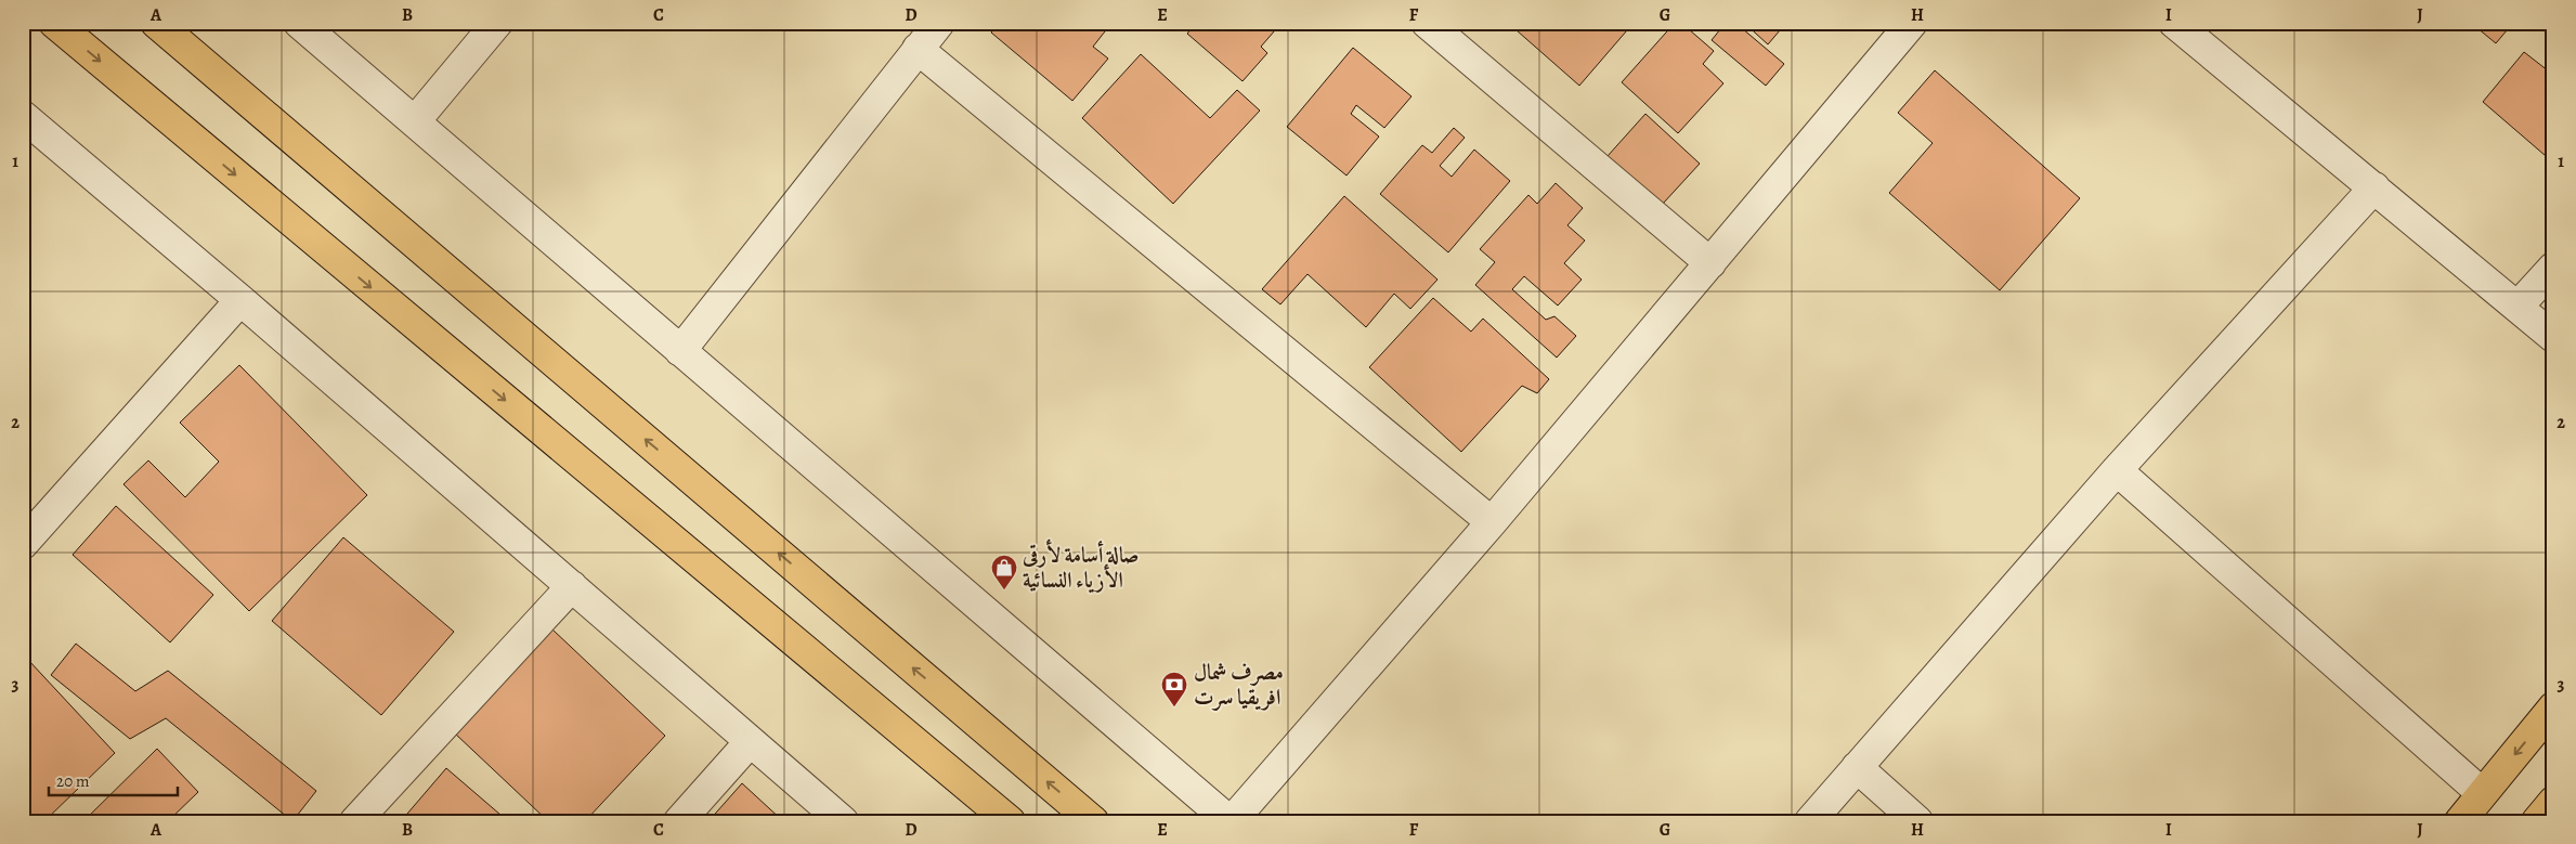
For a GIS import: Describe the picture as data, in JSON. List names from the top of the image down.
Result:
{
  "places": {
    "shop": ["صالة أسامة لأرقى الأزياء النسائية"],
    "bank": ["مصرف شمال افريقيا سرت"]
  },
  "scale_bar": "20 m",
  "grid": {
    "columns": [
      "A",
      "B",
      "C",
      "D",
      "E",
      "F",
      "G",
      "H",
      "I",
      "J"
    ],
    "rows": ["1", "2", "3"]
  }
}
